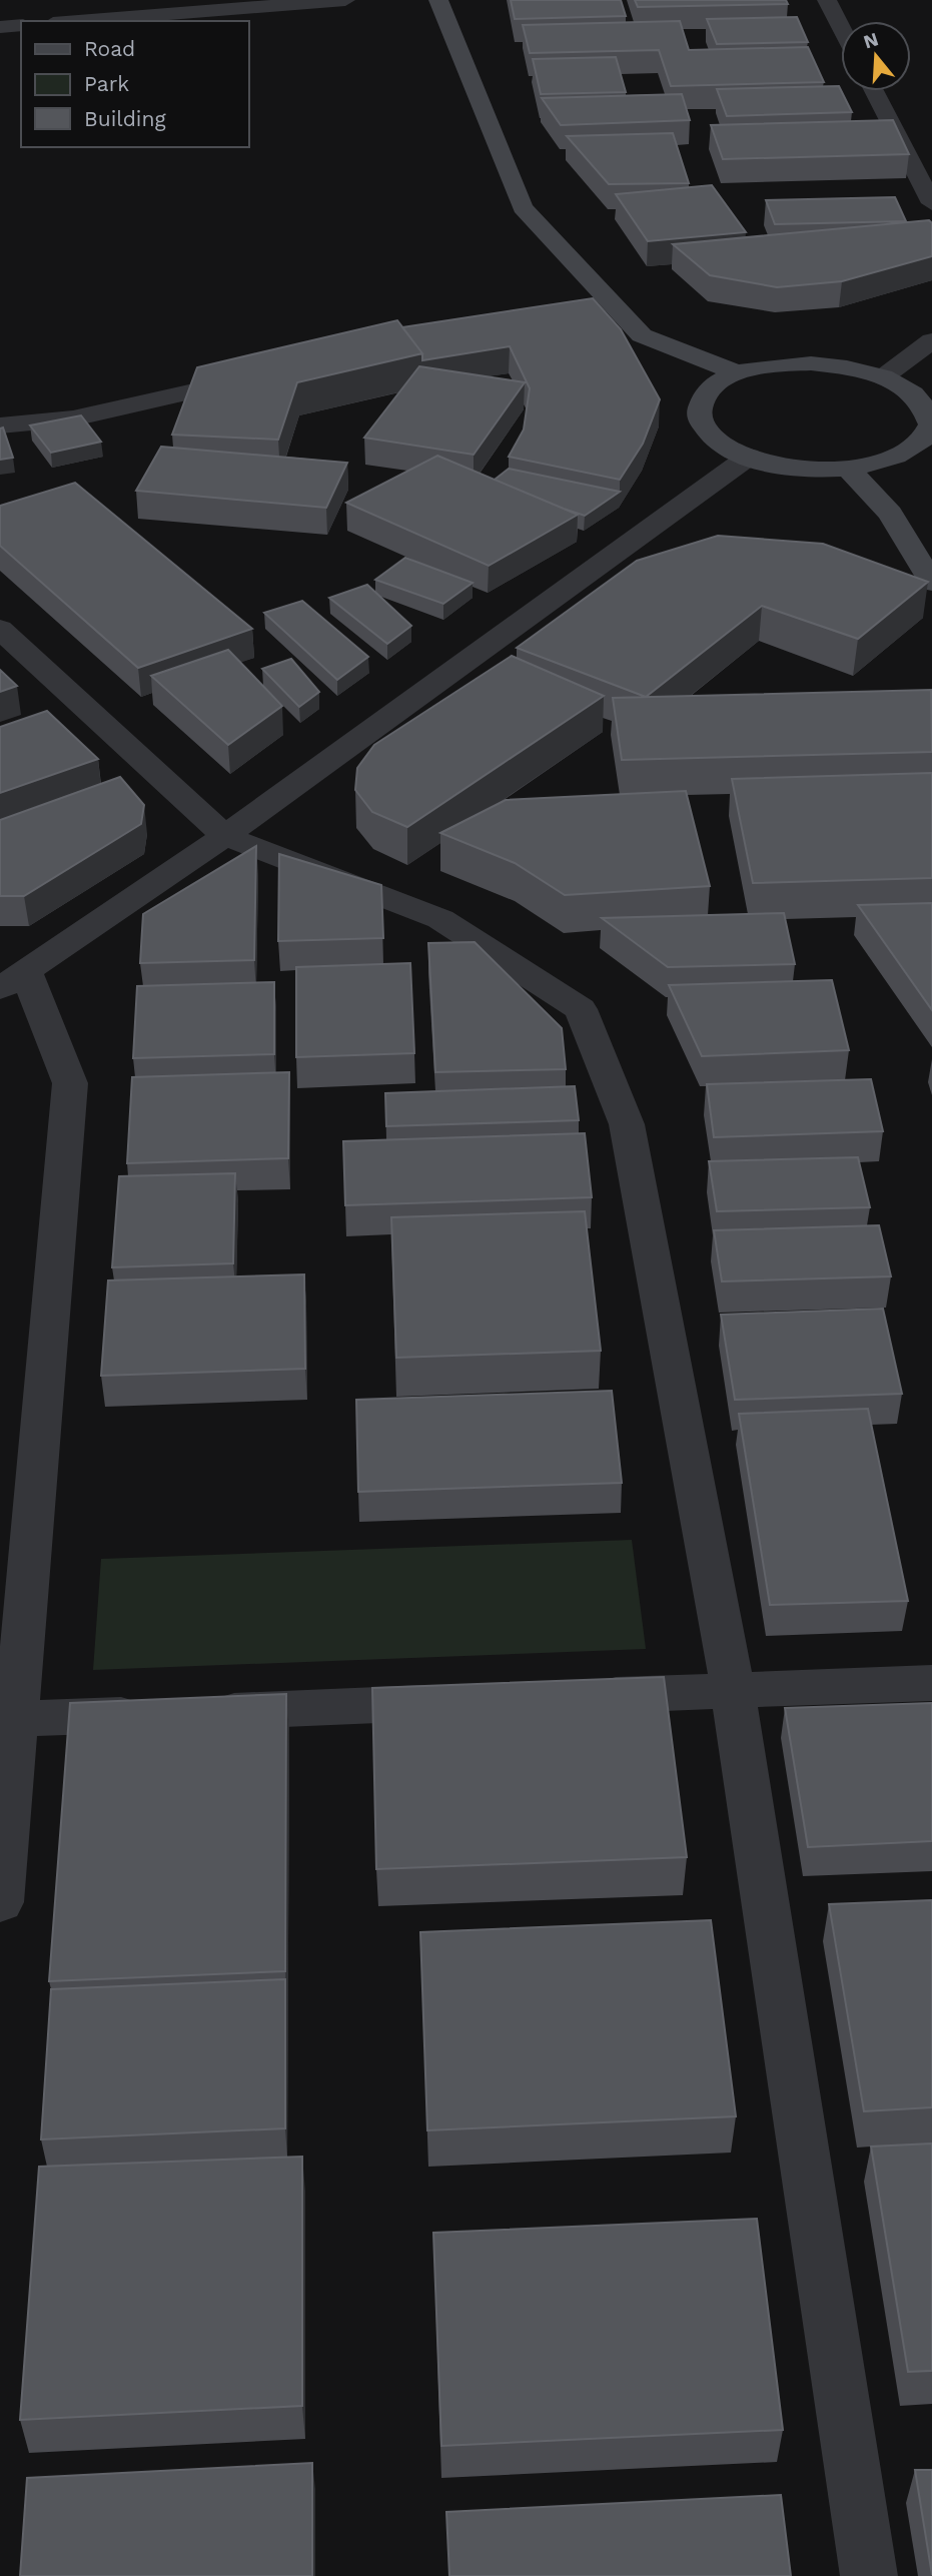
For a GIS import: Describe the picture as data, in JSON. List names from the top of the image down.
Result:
{
  "legend": ["Road", "Park", "Building"],
  "north": "top"
}
